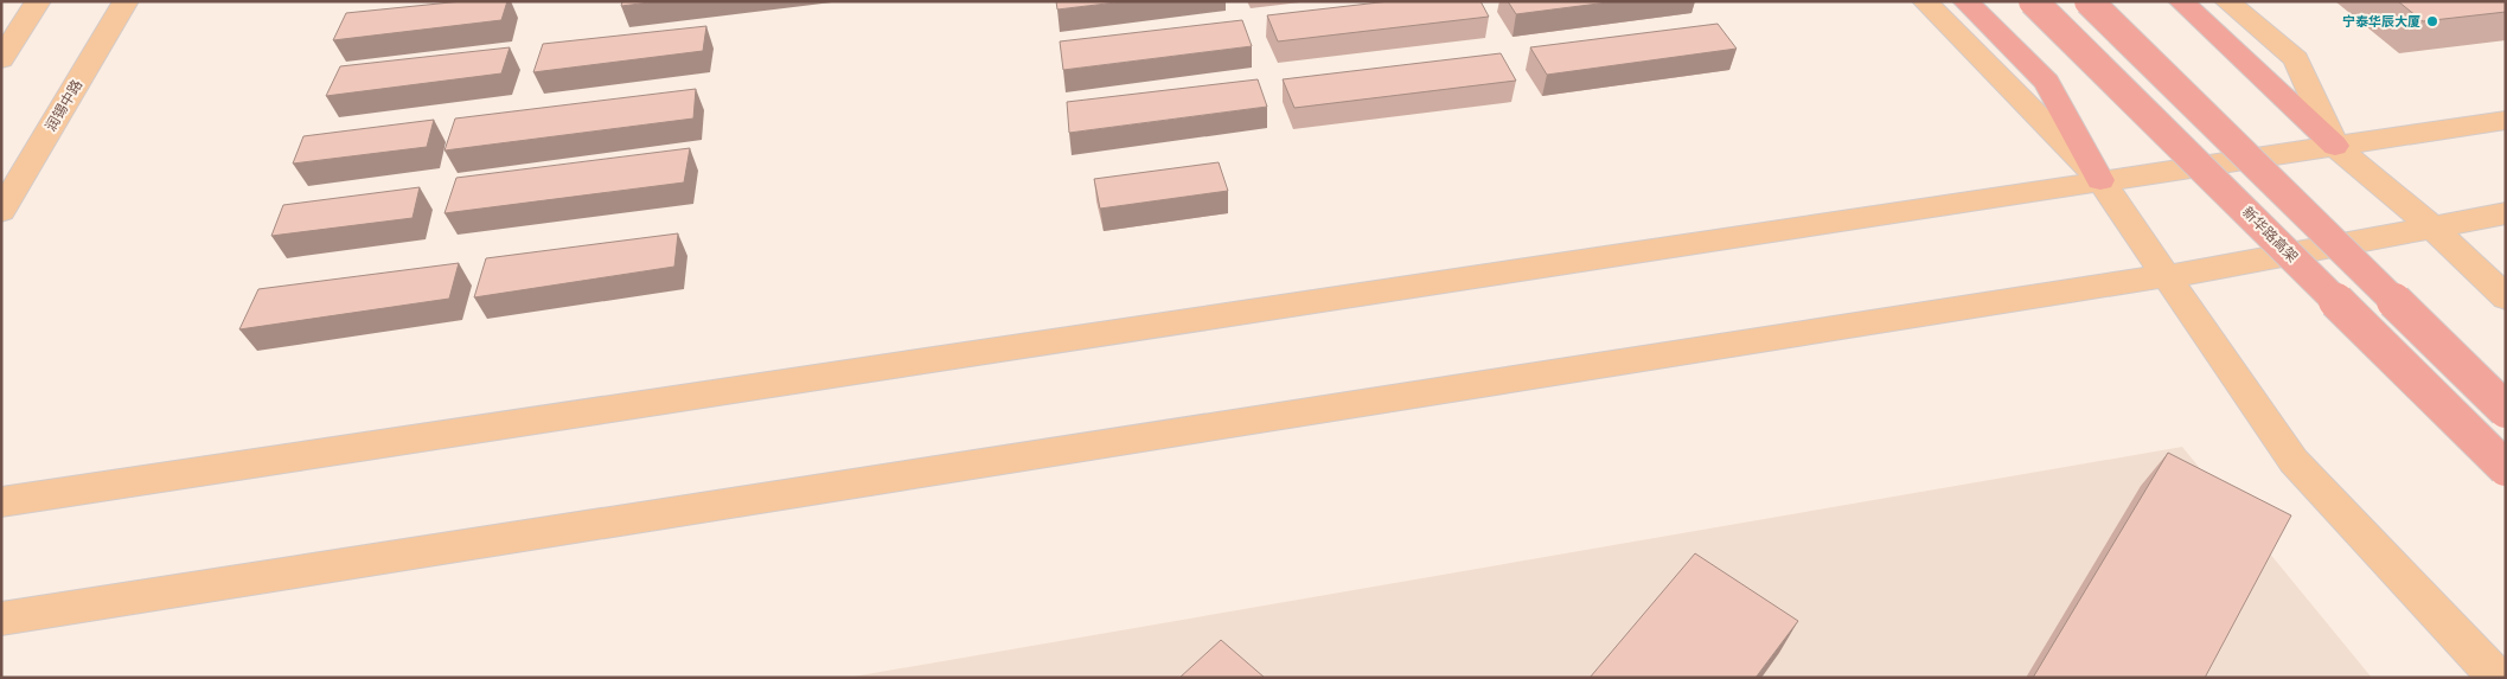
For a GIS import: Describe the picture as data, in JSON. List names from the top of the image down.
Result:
{
  "streets": {
    "highway": ["新华路高架"],
    "main road": ["润锡中路"]
  },
  "places": ["宁泰华辰大厦"]
}
